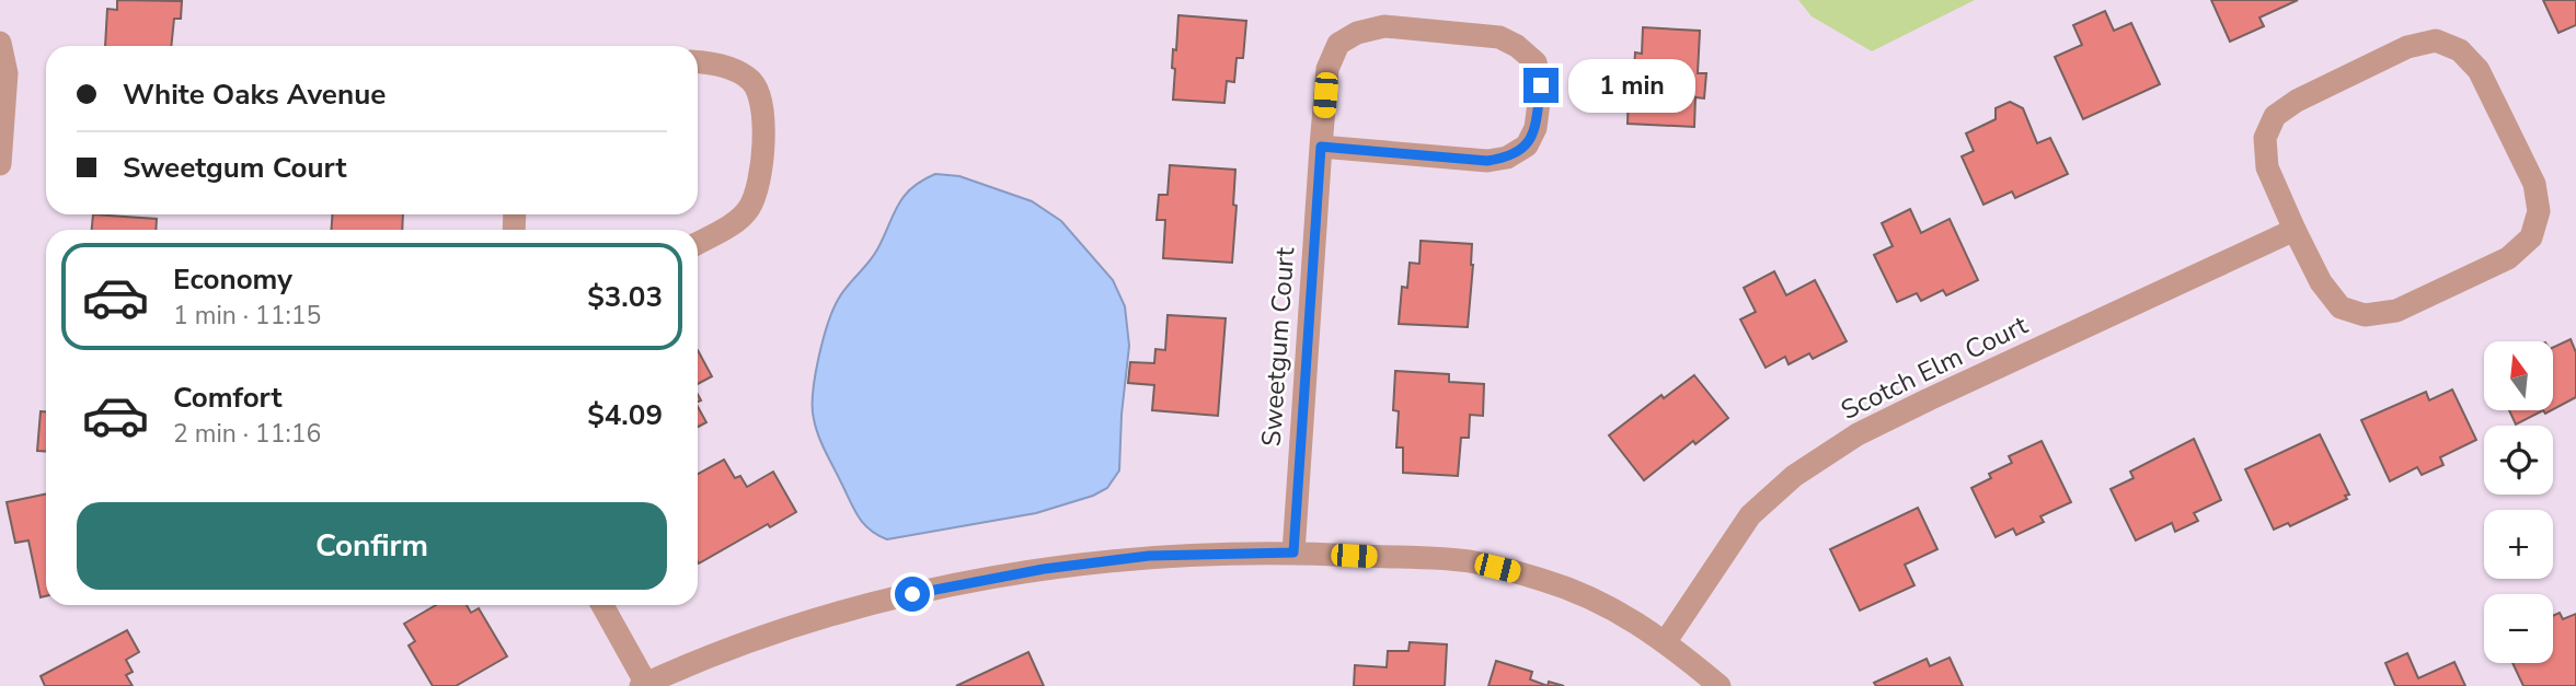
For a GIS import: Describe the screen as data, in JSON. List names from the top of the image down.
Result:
{
  "streets": {
    "street": ["Sweetgum Court", "Scotch Elm Court"]
  },
  "north": "top",
  "page": {
    "banner": ["White Oaks Avenue", "Sweetgum Court"],
    "bubble": "1 min",
    "list": [
      {
        "name": "Economy",
        "note": "1 min · 11:15",
        "value": "$3.03"
      },
      {
        "name": "Comfort",
        "note": "2 min · 11:16",
        "value": "$4.09"
      }
    ],
    "map_buttons": ["+", "−"],
    "buttons": "Confirm"
  }
}
